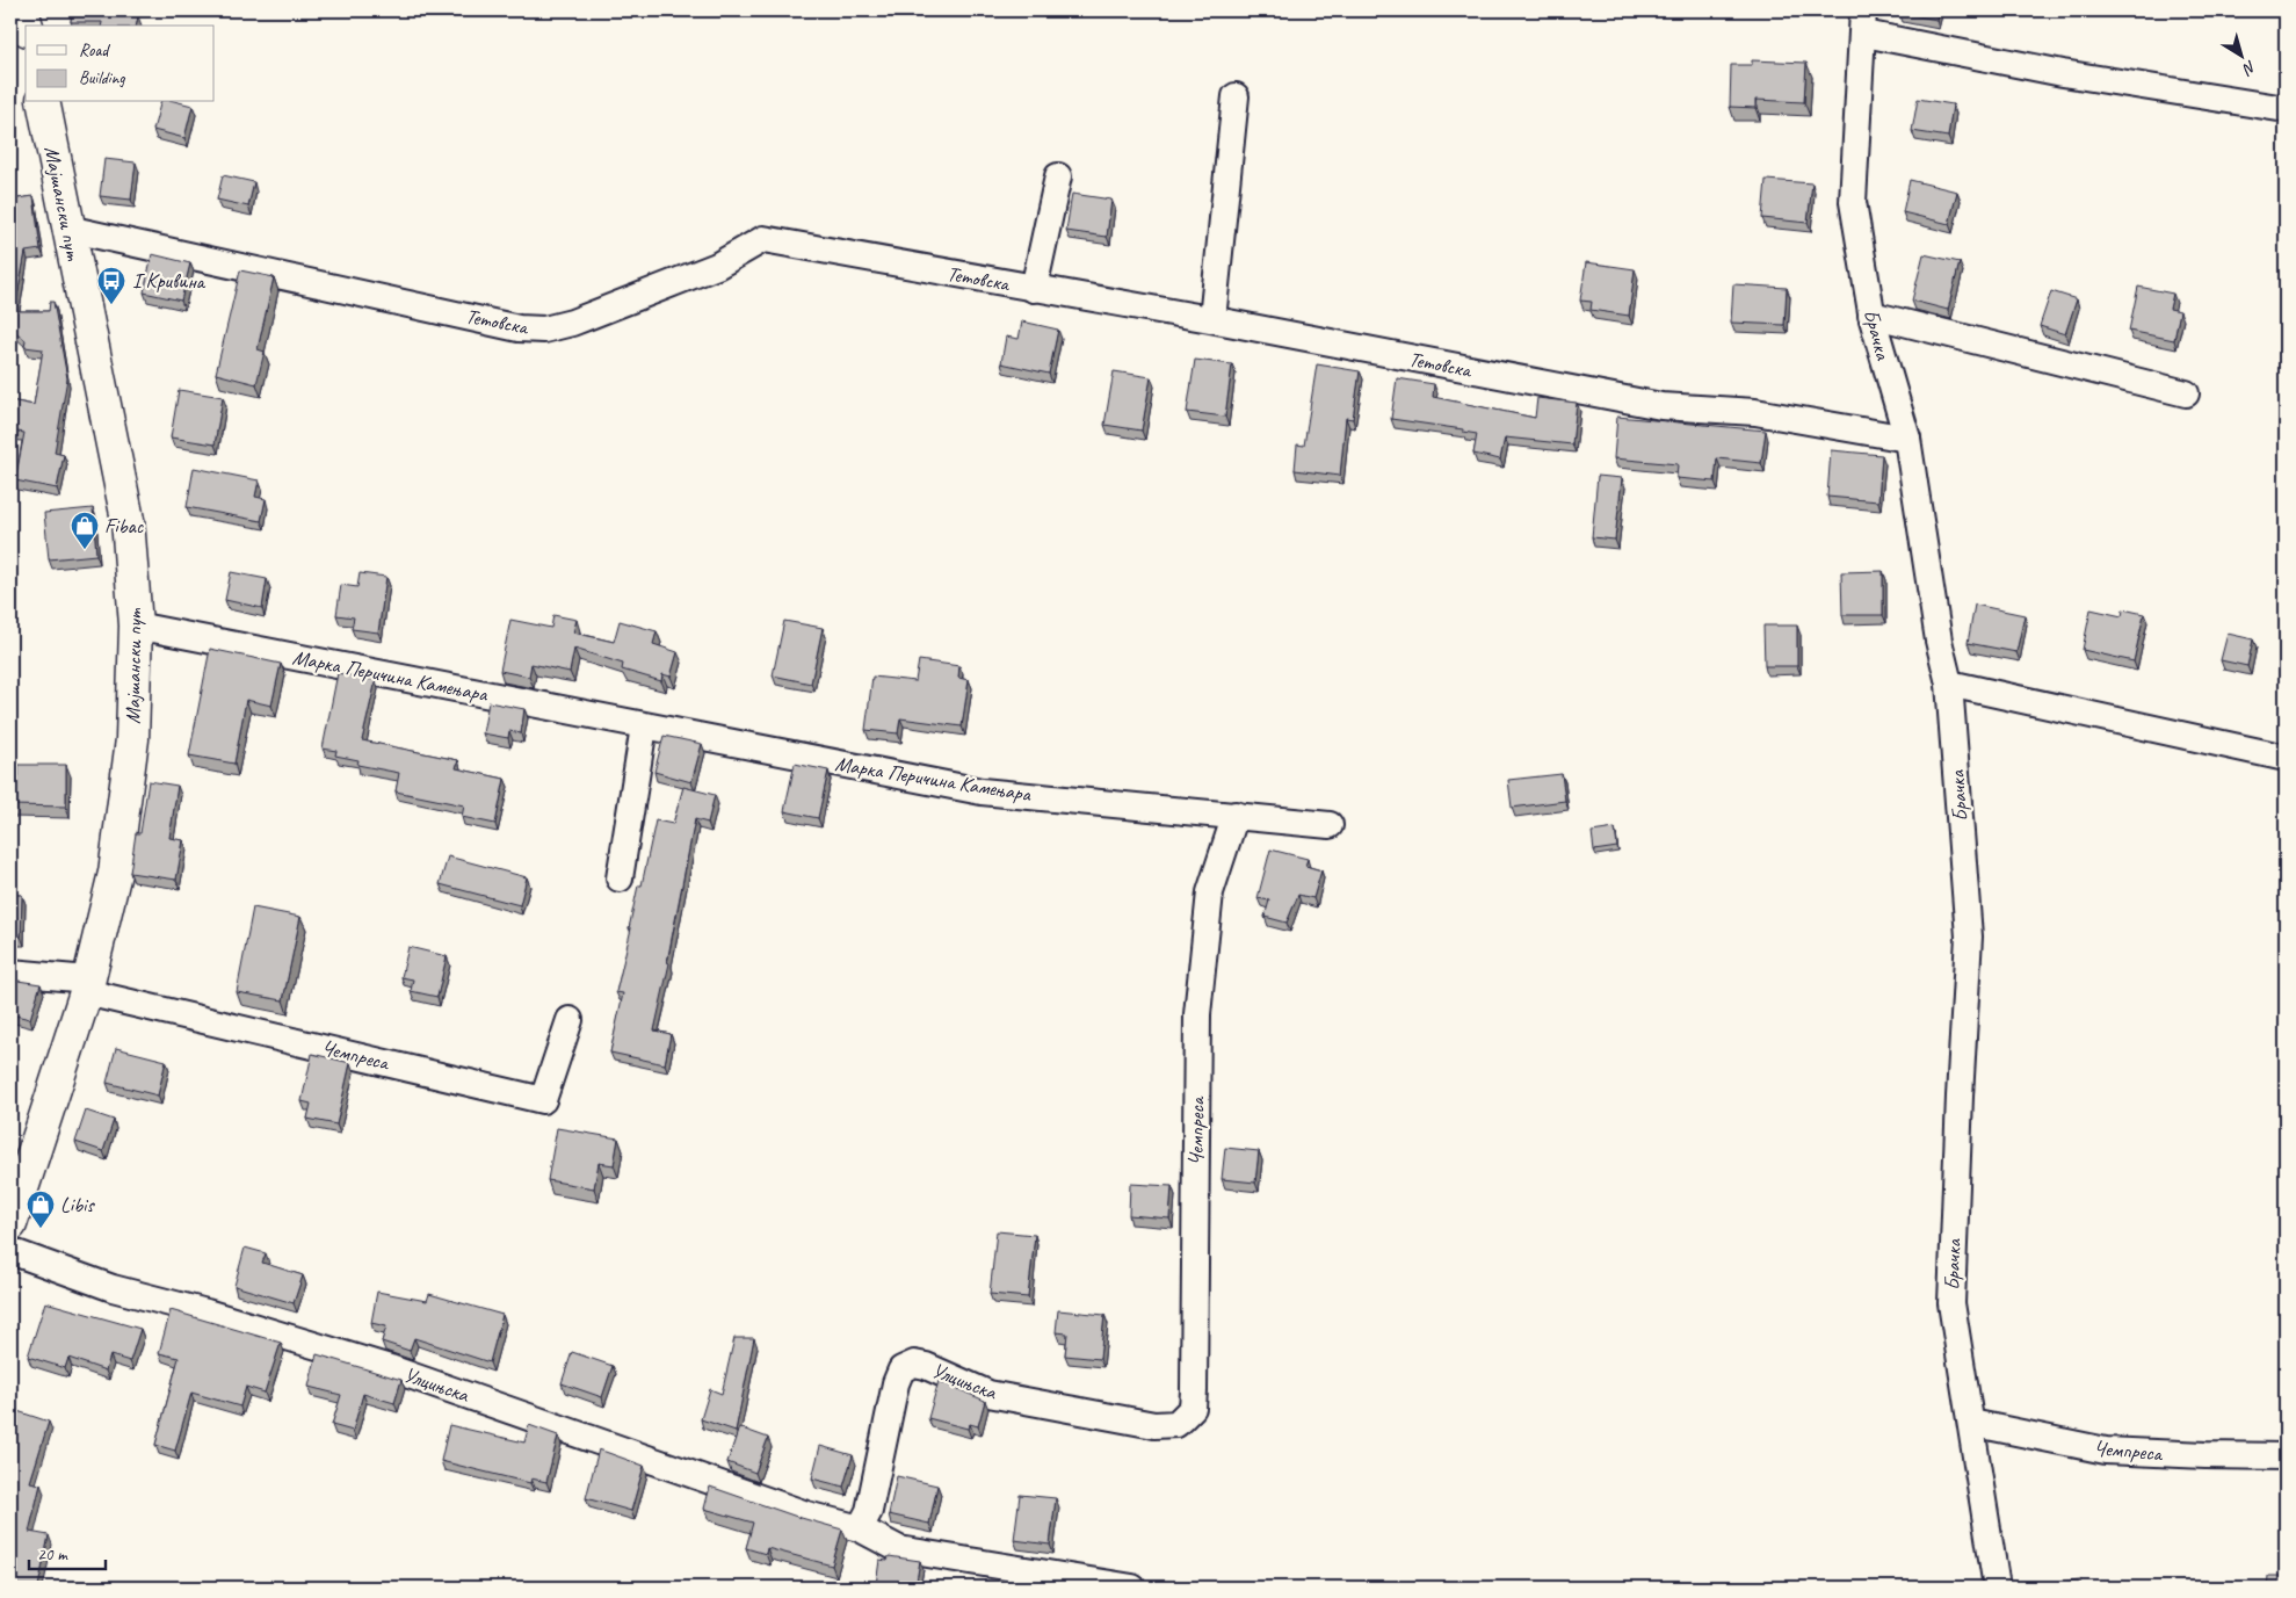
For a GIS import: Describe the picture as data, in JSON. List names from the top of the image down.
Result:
{
  "streets": {
    "street": [
      "Мајшански пут",
      "Тетовска",
      "Брачка",
      "Марка Перичина Камењара",
      "Чемпреса",
      "Улцињска"
    ]
  },
  "crossings": [
    ["Мајшански пут", "Тетовска"],
    ["Мајшански пут", "Марка Перичина Камењара"],
    ["Мајшански пут", "Чемпреса"],
    ["Тетовска", "Брачка"],
    ["Брачка", "Чемпреса"],
    ["Марка Перичина Камењара", "Чемпреса"],
    ["Чемпреса", "Улцињска"]
  ],
  "places": {
    "bus stop": ["I Кривина"],
    "shop": ["Fibac", "Libis"]
  },
  "legend": ["Road", "Building"],
  "scale_bar": "20 m",
  "north": "bottom right"
}
